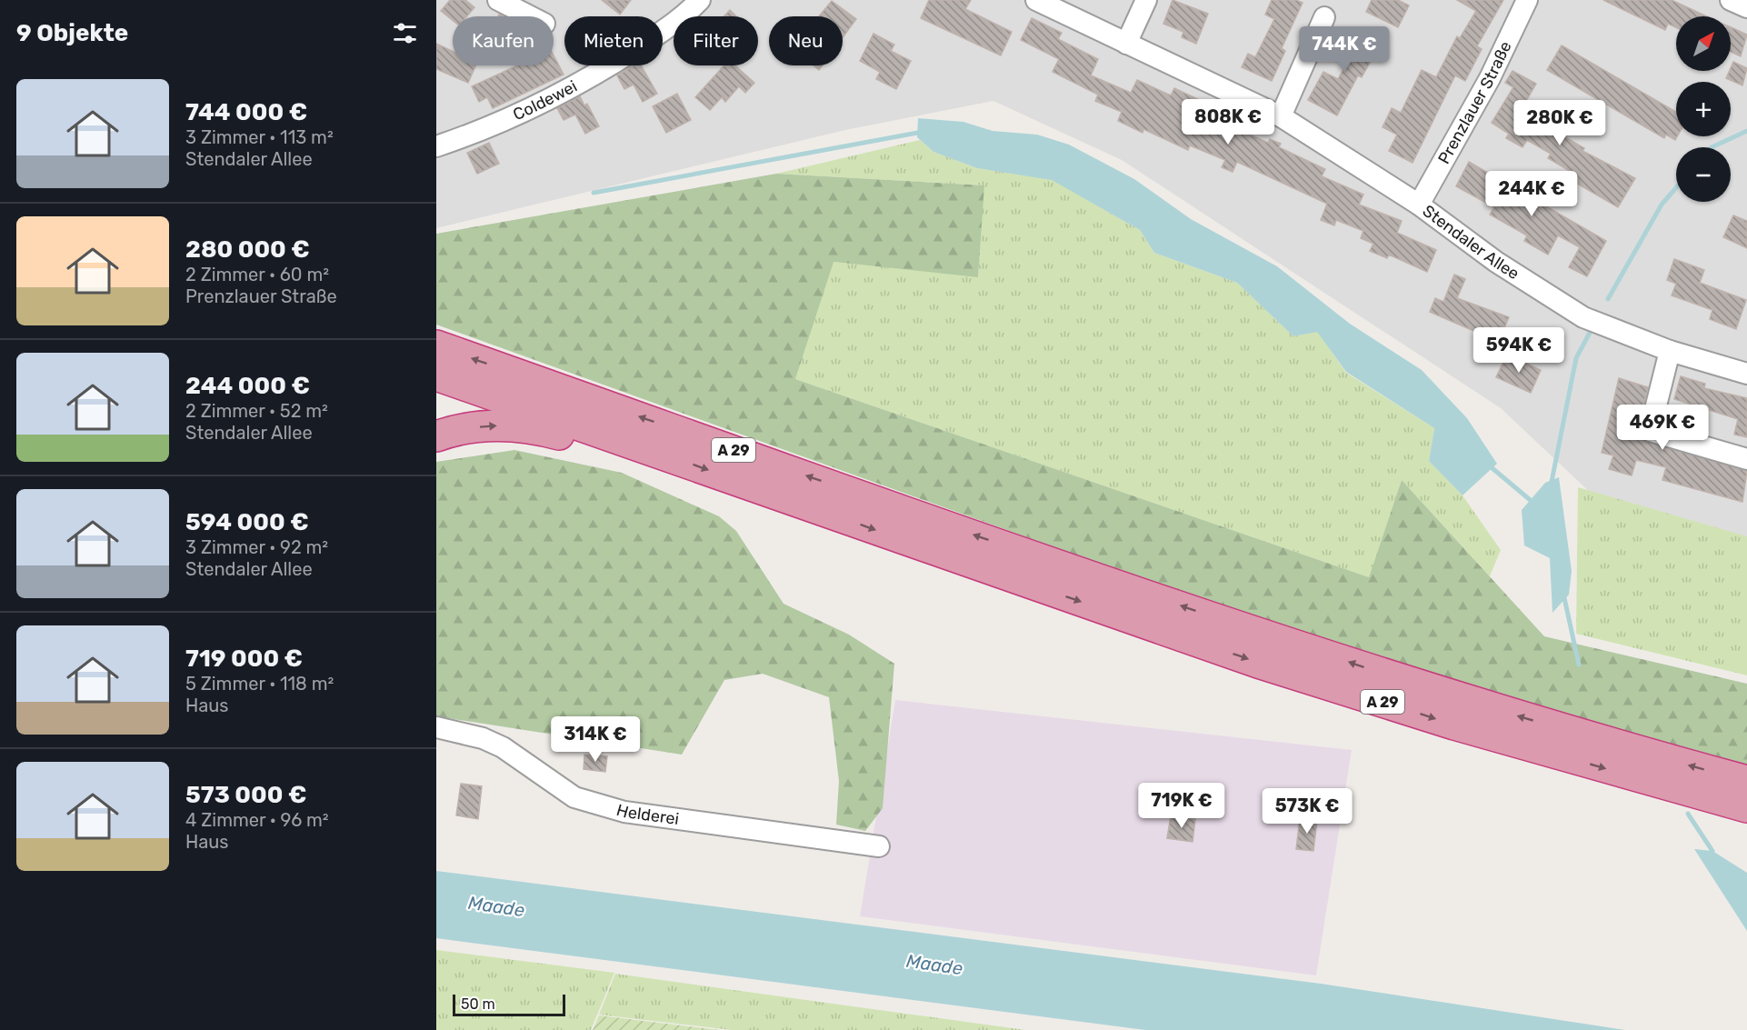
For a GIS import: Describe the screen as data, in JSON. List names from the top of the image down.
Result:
{
  "streets": {
    "highway": ["A 29"],
    "street": [
      "Coldewei",
      "Prenzlauer Straße",
      "Stendaler Allee",
      "Helderei"
    ]
  },
  "crossings": [
    ["Prenzlauer Straße", "Stendaler Allee"]
  ],
  "water": ["Maade"],
  "scale_bar": "50 m",
  "north": "top right",
  "page": {
    "heading": "9 Objekte",
    "map_buttons": ["+", "−"],
    "chip": [
      "Kaufen",
      "Mieten",
      "Filter",
      "Neu"
    ],
    "price": [
      "744K €",
      "808K €",
      "280K €",
      "244K €",
      "594K €",
      "469K €",
      "314K €",
      "719K €",
      "573K €"
    ],
    "list": [
      {
        "name": "744 000 €",
        "note": "3 Zimmer · 113 m² · Stendaler Allee"
      },
      {
        "name": "280 000 €",
        "note": "2 Zimmer · 60 m² · Prenzlauer Straße"
      },
      {
        "name": "244 000 €",
        "note": "2 Zimmer · 52 m² · Stendaler Allee"
      },
      {
        "name": "594 000 €",
        "note": "3 Zimmer · 92 m² · Stendaler Allee"
      },
      {
        "name": "719 000 €",
        "note": "5 Zimmer · 118 m² · Haus"
      },
      {
        "name": "573 000 €",
        "note": "4 Zimmer · 96 m² · Haus"
      }
    ],
    "scale": "50 m"
  }
}
